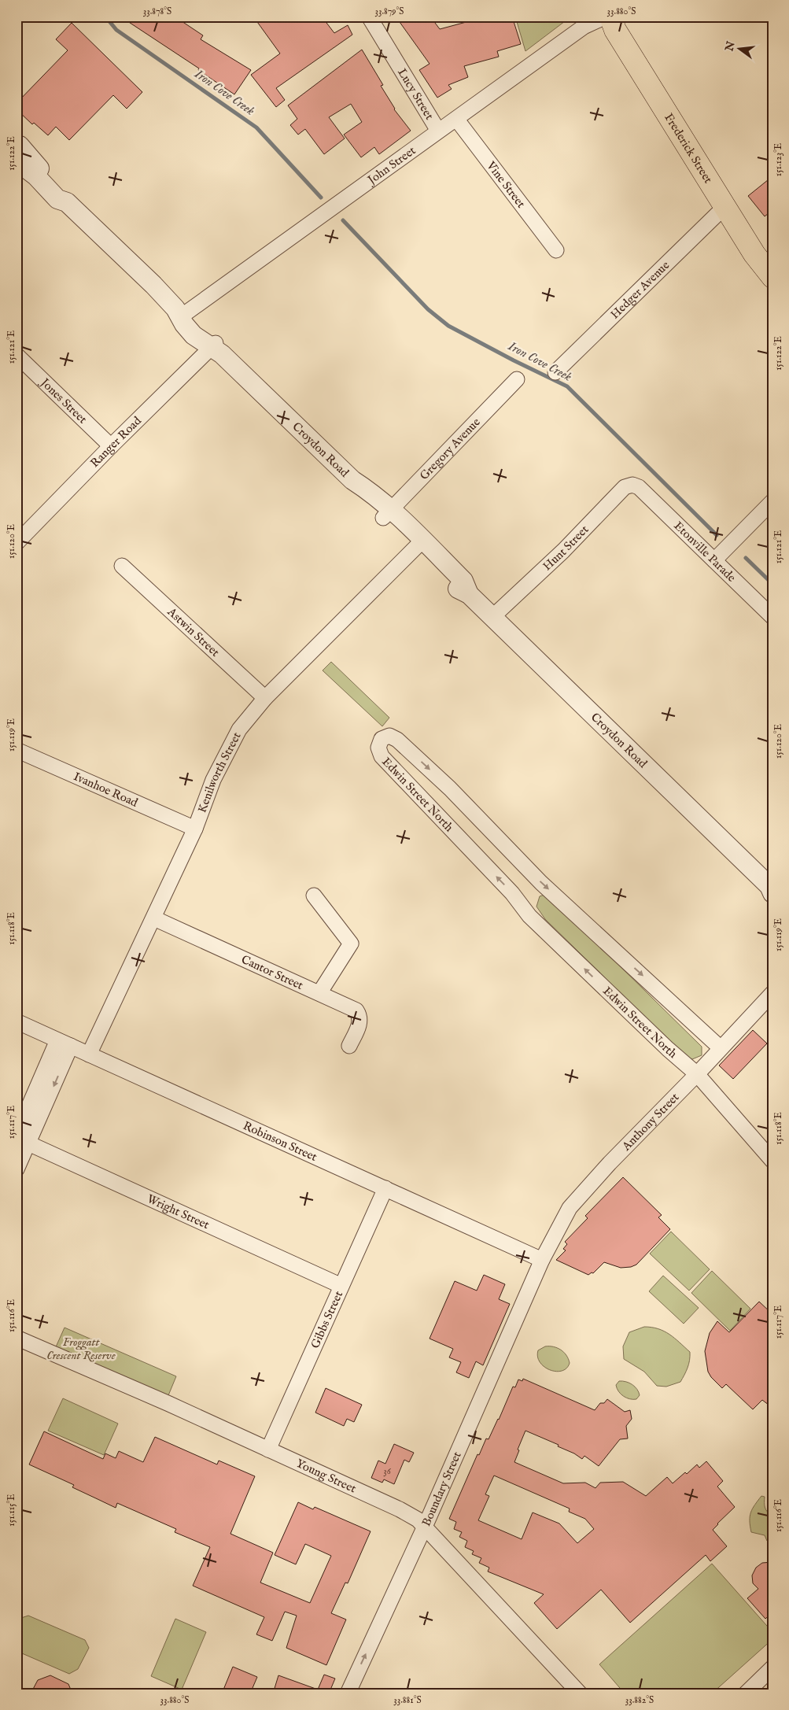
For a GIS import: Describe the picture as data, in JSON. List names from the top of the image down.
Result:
{
  "streets": {
    "main road": ["Frederick Street"],
    "street": [
      "Lucy Street",
      "John Street",
      "Vine Street",
      "Hedger Avenue",
      "Jones Street",
      "Ranger Road",
      "Gregory Avenue",
      "Croydon Road",
      "Hunt Street",
      "Etonville Parade",
      "Astwin Street",
      "Kenilworth Street",
      "Ivanhoe Road",
      "Edwin Street North",
      "Cantor Street",
      "Anthony Street",
      "Robinson Street",
      "Wright Street",
      "Gibbs Street",
      "Young Street",
      "Boundary Street"
    ]
  },
  "crossings": [
    ["Lucy Street", "John Street"],
    ["Frederick Street", "Hedger Avenue"],
    ["John Street", "Vine Street"],
    ["John Street", "Croydon Road"],
    ["Jones Street", "Ranger Road"],
    ["Ranger Road", "Croydon Road"],
    ["Gregory Avenue", "Croydon Road"],
    ["Croydon Road", "Hunt Street"],
    ["Croydon Road", "Kenilworth Street"],
    ["Hunt Street", "Etonville Parade"],
    ["Astwin Street", "Kenilworth Street"],
    ["Kenilworth Street", "Ivanhoe Road"],
    ["Kenilworth Street", "Cantor Street"],
    ["Kenilworth Street", "Robinson Street"],
    ["Edwin Street North", "Anthony Street"],
    ["Anthony Street", "Robinson Street"],
    ["Anthony Street", "Boundary Street"],
    ["Robinson Street", "Gibbs Street"],
    ["Robinson Street", "Boundary Street"],
    ["Wright Street", "Gibbs Street"],
    ["Gibbs Street", "Young Street"],
    ["Young Street", "Boundary Street"]
  ],
  "one_way": ["Boundary Street"],
  "water": ["Iron Cove Creek"],
  "parks": ["Froggatt Crescent Reserve"],
  "house_numbers": ["36"],
  "north": "left",
  "coordinates": [
    "33.878°S",
    "33.879°S",
    "33.880°S",
    "151.122°E",
    "151.123°E",
    "151.121°E",
    "151.120°E",
    "151.119°E",
    "151.118°E",
    "151.117°E",
    "151.116°E",
    "151.115°E",
    "33.881°S",
    "33.882°S"
  ]
}
